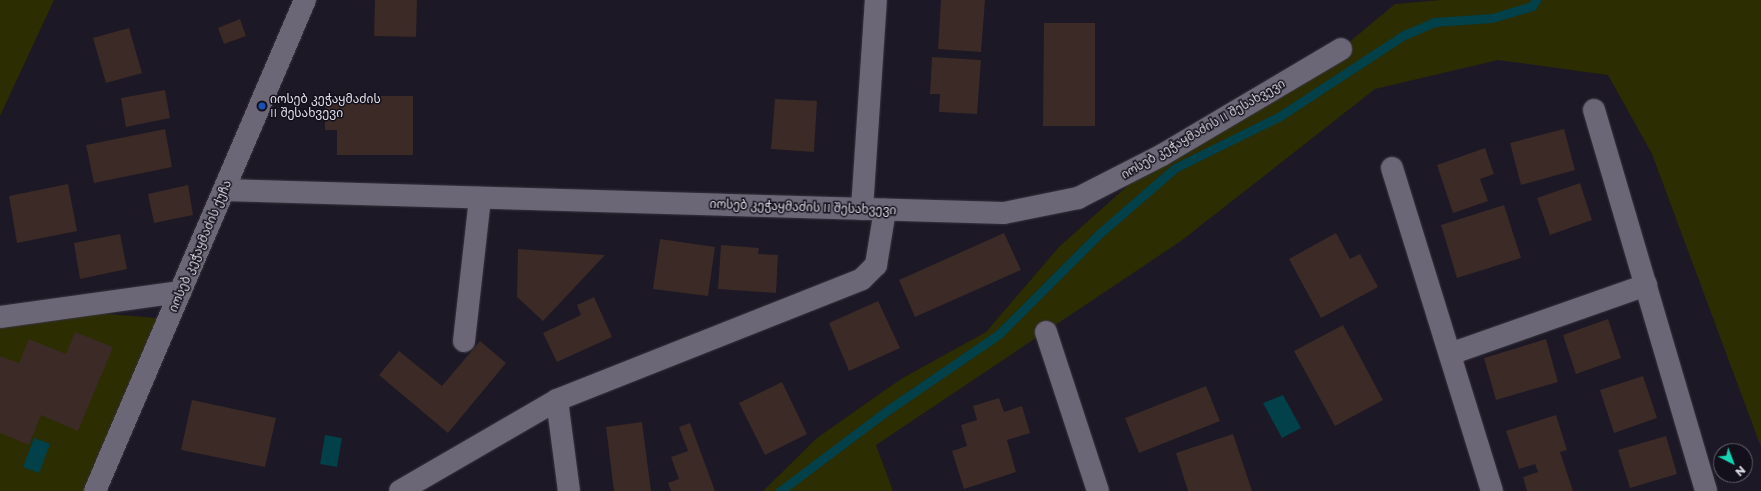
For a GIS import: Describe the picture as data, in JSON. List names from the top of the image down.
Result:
{
  "streets": {
    "street": ["იოსებ კეჭაყმაძის II შესახვევი", "იოსებ კეჭაყმაძის ქუჩა"]
  },
  "crossings": [
    ["იოსებ კეჭაყმაძის II შესახვევი", "იოსებ კეჭაყმაძის ქუჩა"]
  ],
  "places": ["იოსებ კეჭაყმაძის II შესახვევი"],
  "north": "bottom right"
}
